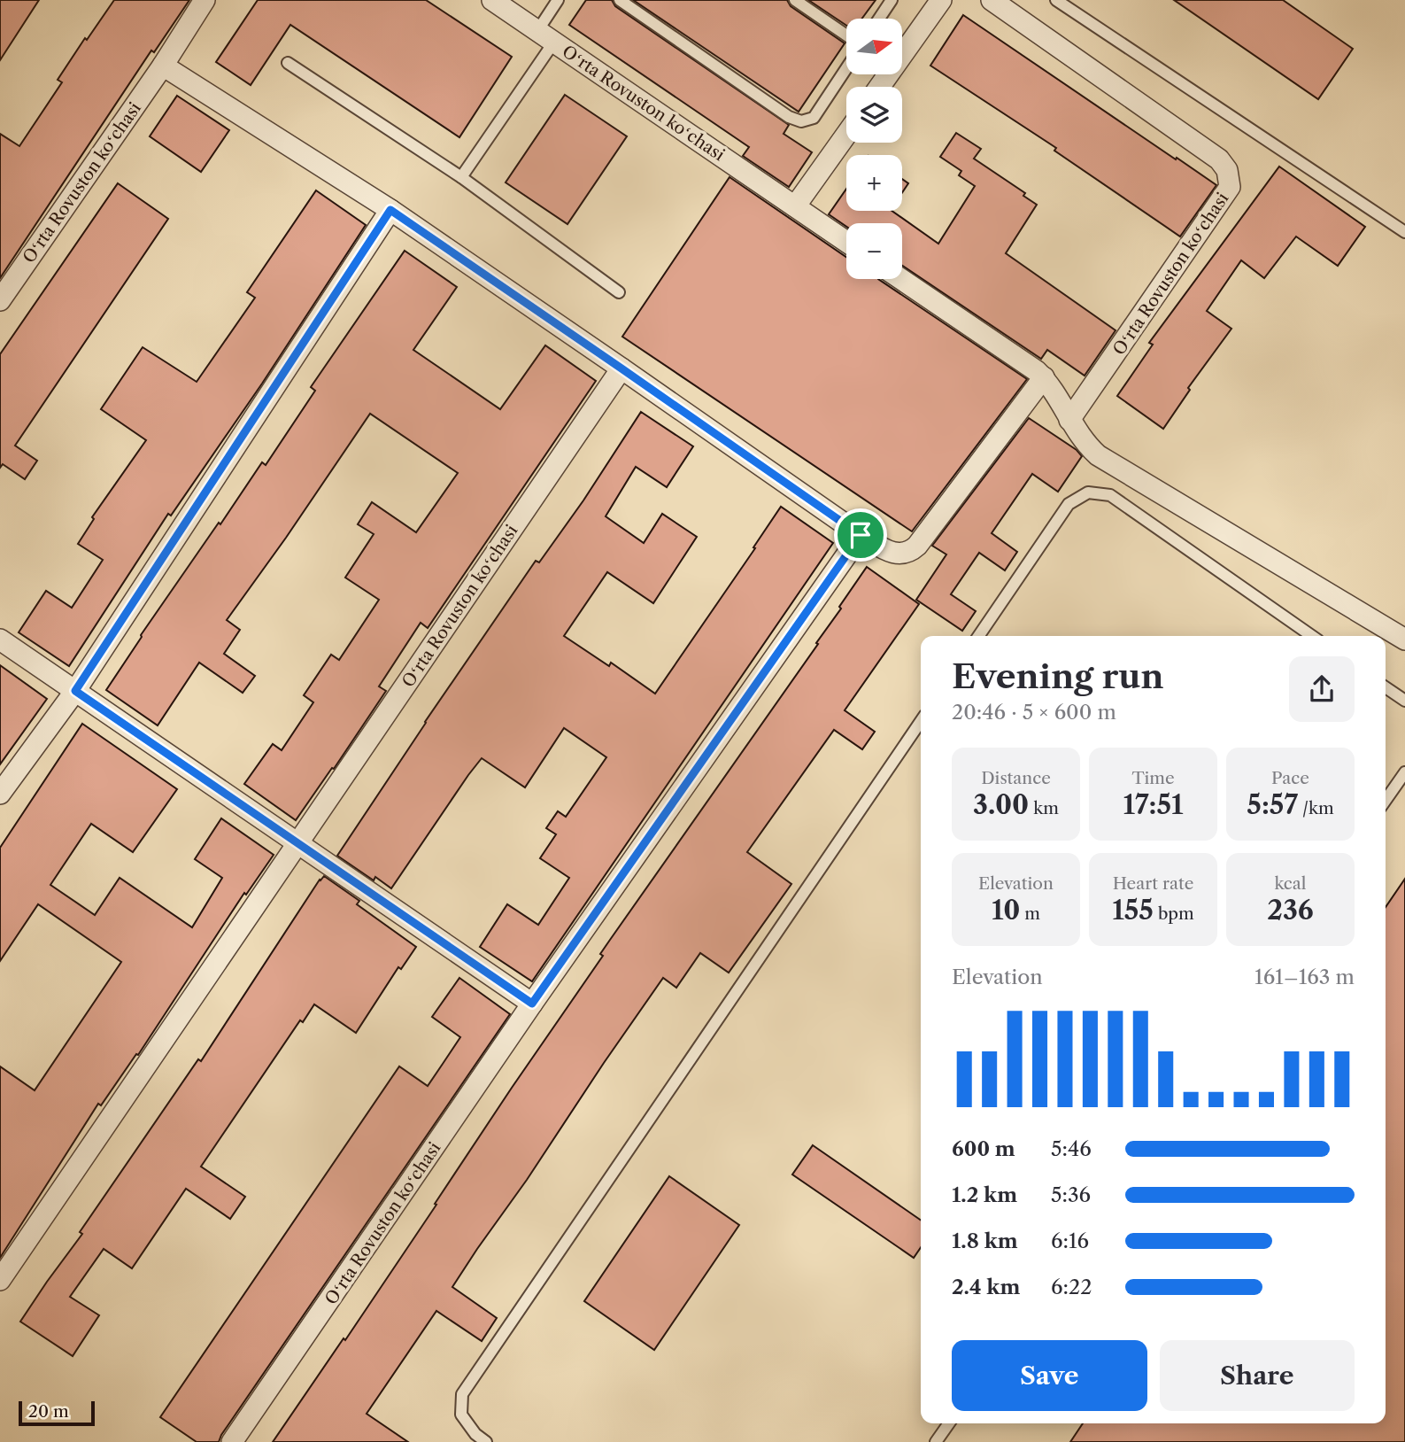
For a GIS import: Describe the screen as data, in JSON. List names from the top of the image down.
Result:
{
  "streets": {
    "street": ["Oʻrta Rovuston koʻchasi"]
  },
  "scale_bar": "20 m",
  "north": "right",
  "page": {
    "map_buttons": ["+", "−"],
    "heading": ["Evening run", "20:46 · 5 × 600 m"],
    "stats": [
      ["Distance", "3.00 km"],
      ["Time", "17:51"],
      ["Pace", "5:57 /km"],
      ["Elevation", "10 m"],
      ["Heart rate", "155 bpm"],
      ["kcal", "236"]
    ],
    "chart": ["Elevation", "161–163 m"],
    "list": [
      {
        "name": "600 m",
        "note": "5:46"
      },
      {
        "name": "1.2 km",
        "note": "5:36"
      },
      {
        "name": "1.8 km",
        "note": "6:16"
      },
      {
        "name": "2.4 km",
        "note": "6:22"
      }
    ],
    "buttons": ["Save", "Share"],
    "scale": "20 m"
  }
}
